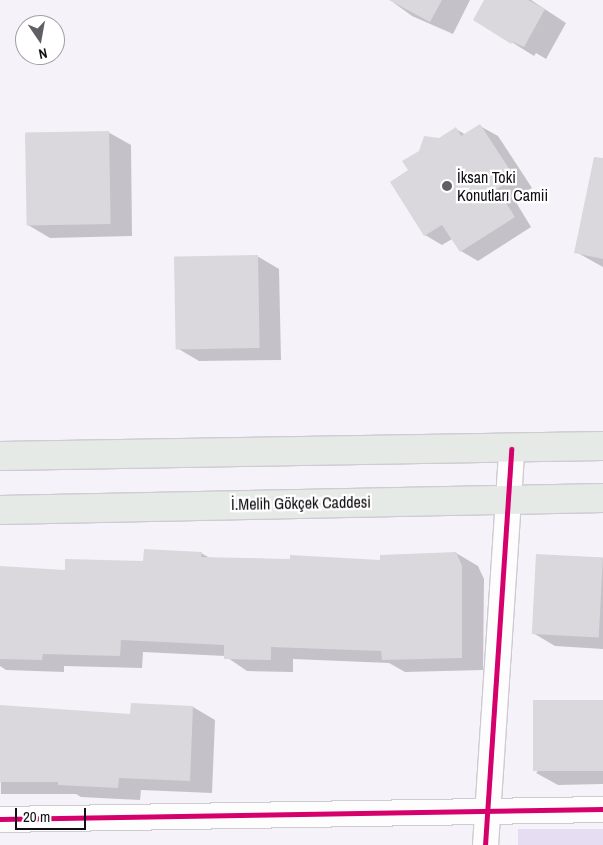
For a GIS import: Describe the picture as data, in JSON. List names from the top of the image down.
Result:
{
  "streets": {
    "main road": ["İ.Melih Gökçek Caddesi"]
  },
  "places": ["İksan Toki Konutları Camii"],
  "scale_bar": "20 m",
  "north": "bottom"
}
